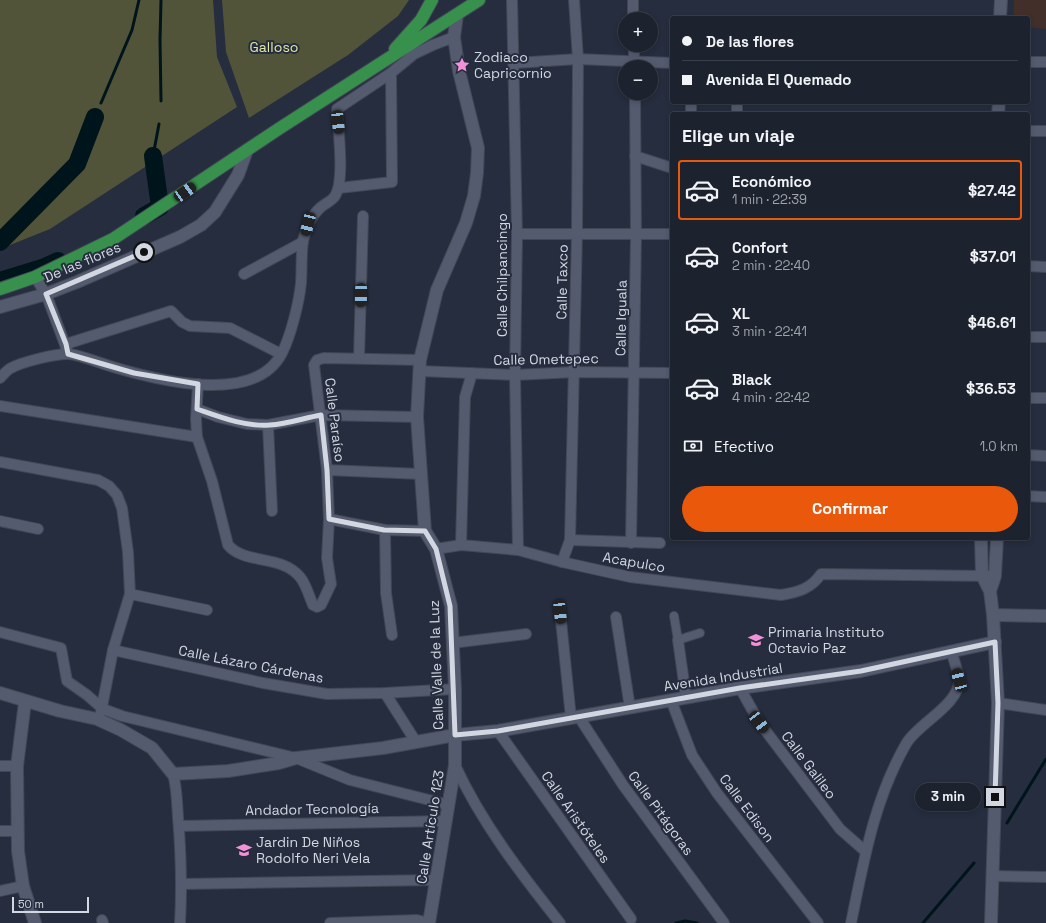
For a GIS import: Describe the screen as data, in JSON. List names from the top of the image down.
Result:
{
  "streets": {
    "street": [
      "De las flores",
      "Calle Chilpancingo",
      "Calle Taxco",
      "Calle Iguala",
      "Calle Ometepec",
      "Calle Paraíso",
      "Acapulco",
      "Calle Lázaro Cárdenas",
      "Calle Valle de la Luz",
      "Avenida Industrial",
      "Calle Galileo",
      "Calle Edison",
      "Andador Tecnología",
      "Calle Pitágoras",
      "Calle Aristóteles",
      "Calle Artículo 123"
    ]
  },
  "crossings": [
    ["Calle Chilpancingo", "Calle Ometepec"],
    ["Calle Chilpancingo", "Acapulco"],
    ["Calle Taxco", "Calle Ometepec"],
    ["Calle Taxco", "Acapulco"],
    ["Calle Iguala", "Calle Ometepec"],
    ["Calle Ometepec", "Calle Paraíso"],
    ["Calle Ometepec", "Calle Valle de la Luz"],
    ["Calle Paraíso", "Calle Valle de la Luz"],
    ["Acapulco", "Calle Valle de la Luz"],
    ["Calle Lázaro Cárdenas", "Calle Valle de la Luz"],
    ["Calle Valle de la Luz", "Avenida Industrial"],
    ["Calle Valle de la Luz", "Calle Artículo 123"],
    ["Avenida Industrial", "Calle Galileo"],
    ["Avenida Industrial", "Calle Edison"],
    ["Avenida Industrial", "Calle Pitágoras"],
    ["Avenida Industrial", "Calle Aristóteles"],
    ["Avenida Industrial", "Calle Artículo 123"],
    ["Andador Tecnología", "Calle Artículo 123"]
  ],
  "parks": ["Galloso"],
  "places": {
    "place": ["Zodiaco Capricornio"],
    "school or university": ["Primaria Instituto Octavio Paz", "Jardin De Niños Rodolfo Neri Vela"]
  },
  "scale_bar": "50 m",
  "page": {
    "map_buttons": ["+", "−"],
    "banner": ["De las flores", "Avenida El Quemado"],
    "heading": "Elige un viaje",
    "list": [
      {
        "name": "Económico",
        "note": "1 min · 22:39",
        "value": "$27.42"
      },
      {
        "name": "Confort",
        "note": "2 min · 22:40",
        "value": "$37.01"
      },
      {
        "name": "XL",
        "note": "3 min · 22:41",
        "value": "$46.61"
      },
      {
        "name": "Black",
        "note": "4 min · 22:42",
        "value": "$36.53"
      }
    ],
    "pay": ["Efectivo", "1.0 km"],
    "buttons": "Confirmar",
    "bubble": "3 min",
    "scale": "50 m"
  }
}
